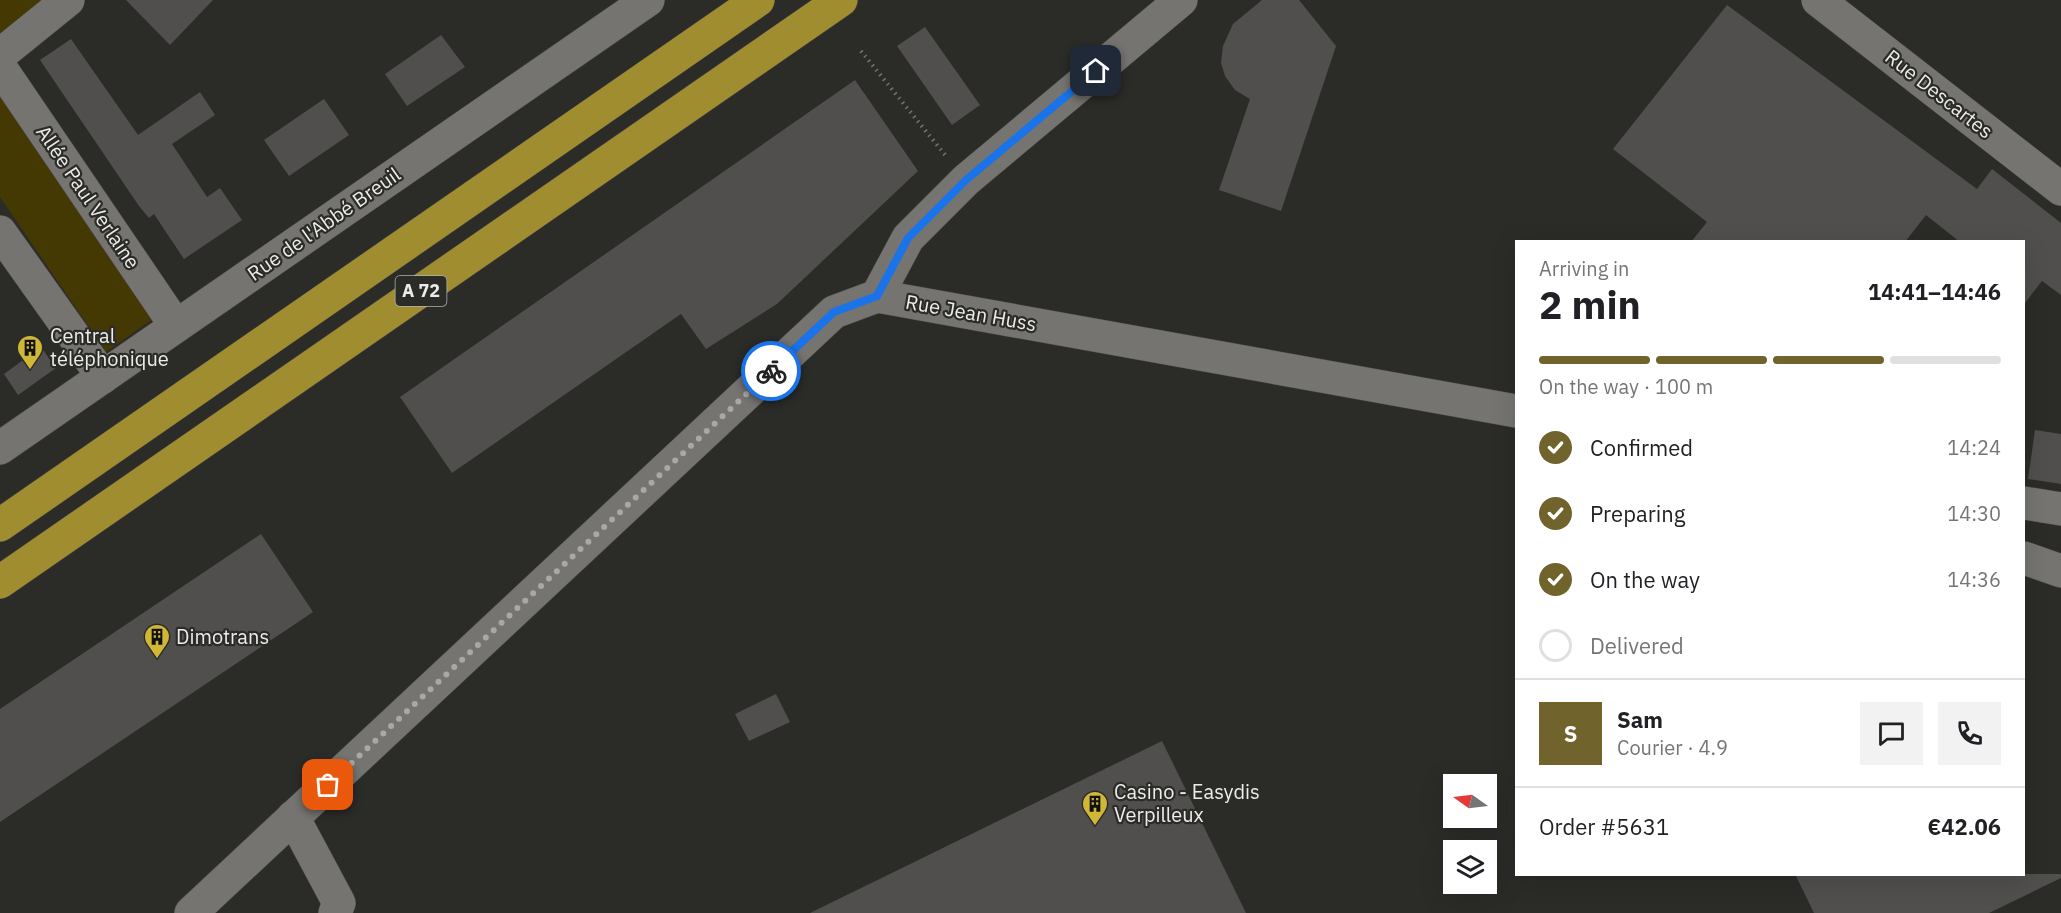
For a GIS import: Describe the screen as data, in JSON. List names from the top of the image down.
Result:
{
  "streets": {
    "highway": ["A 72"],
    "street": [
      "Rue Descartes",
      "Allée Paul Verlaine",
      "Rue de l'Abbé Breuil",
      "Rue Jean Huss"
    ]
  },
  "crossings": [
    ["Allée Paul Verlaine", "Rue de l'Abbé Breuil"]
  ],
  "places": {
    "building": ["Central téléphonique", "Dimotrans", "Casino - Easydis Verpilleux"]
  },
  "north": "left",
  "page": {
    "heading": ["2 min", "Arriving in", "14:41–14:46"],
    "panel": [
      "Sam",
      "Courier · 4.9",
      "Order #5631",
      "€42.06"
    ],
    "bar": "On the way · 100 m",
    "list": [
      ["Confirmed", "14:24"],
      ["Preparing", "14:30"],
      ["On the way", "14:36"],
      "Delivered"
    ],
    "round": "S"
  }
}
